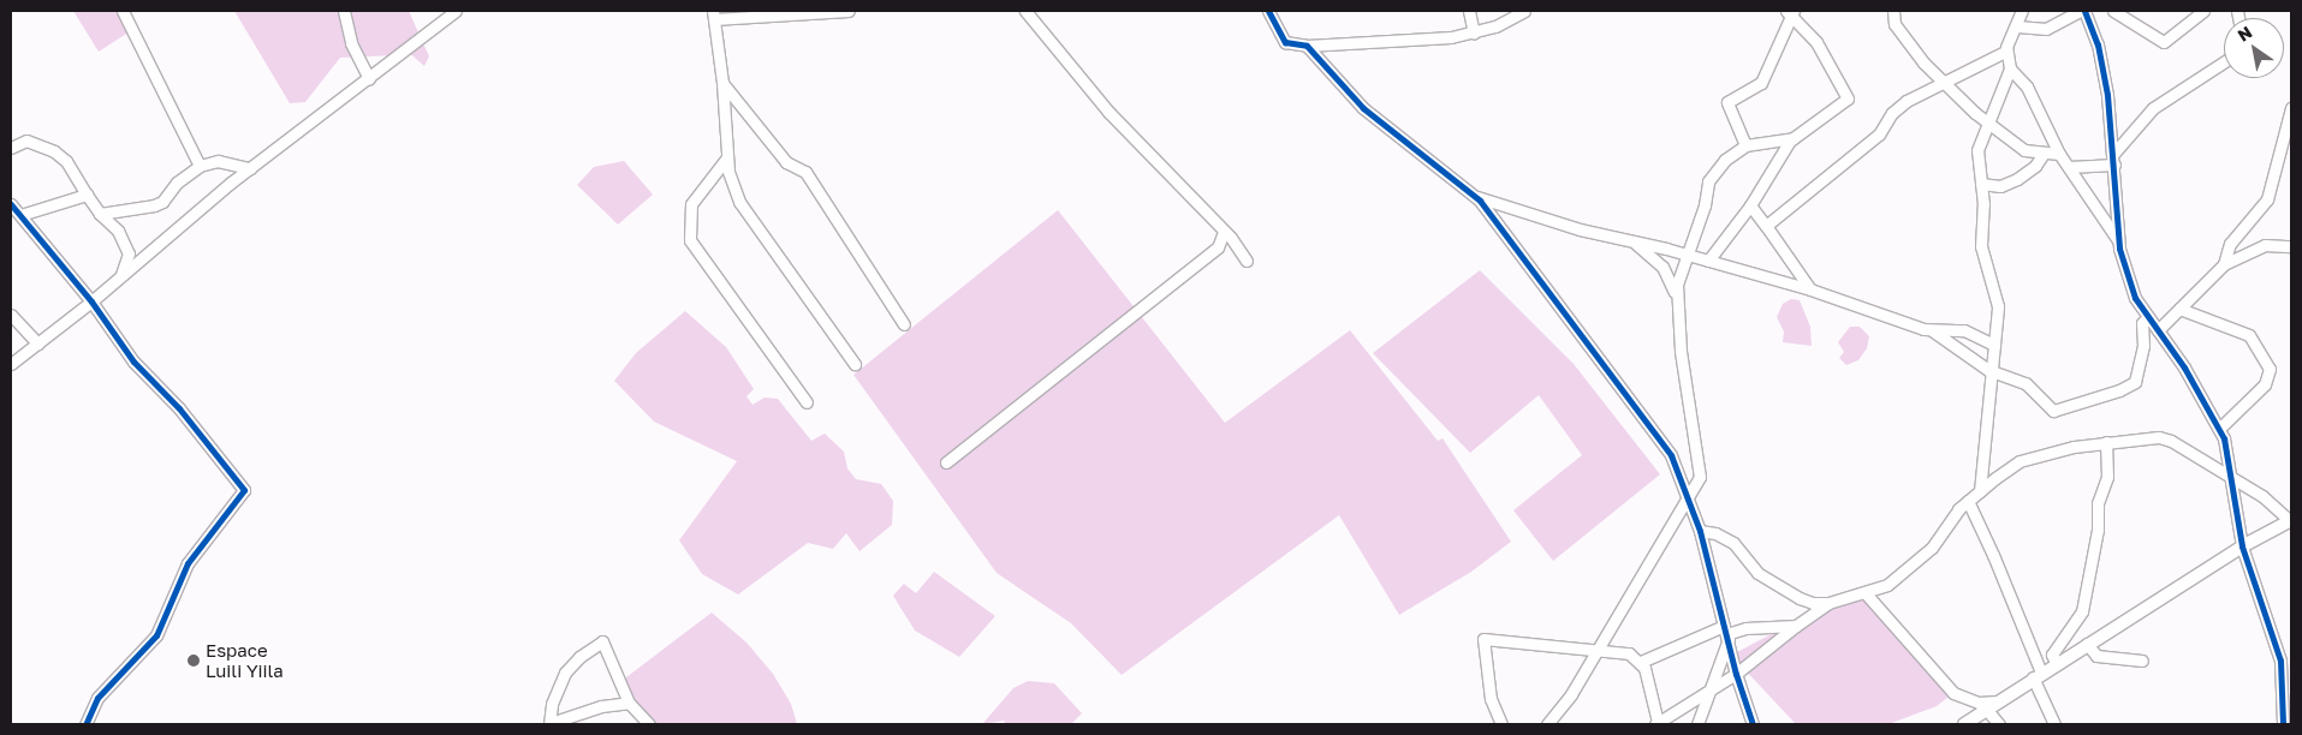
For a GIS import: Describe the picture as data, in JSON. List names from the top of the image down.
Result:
{
  "places": ["Espace Luili Yiila"],
  "north": "top left"
}
